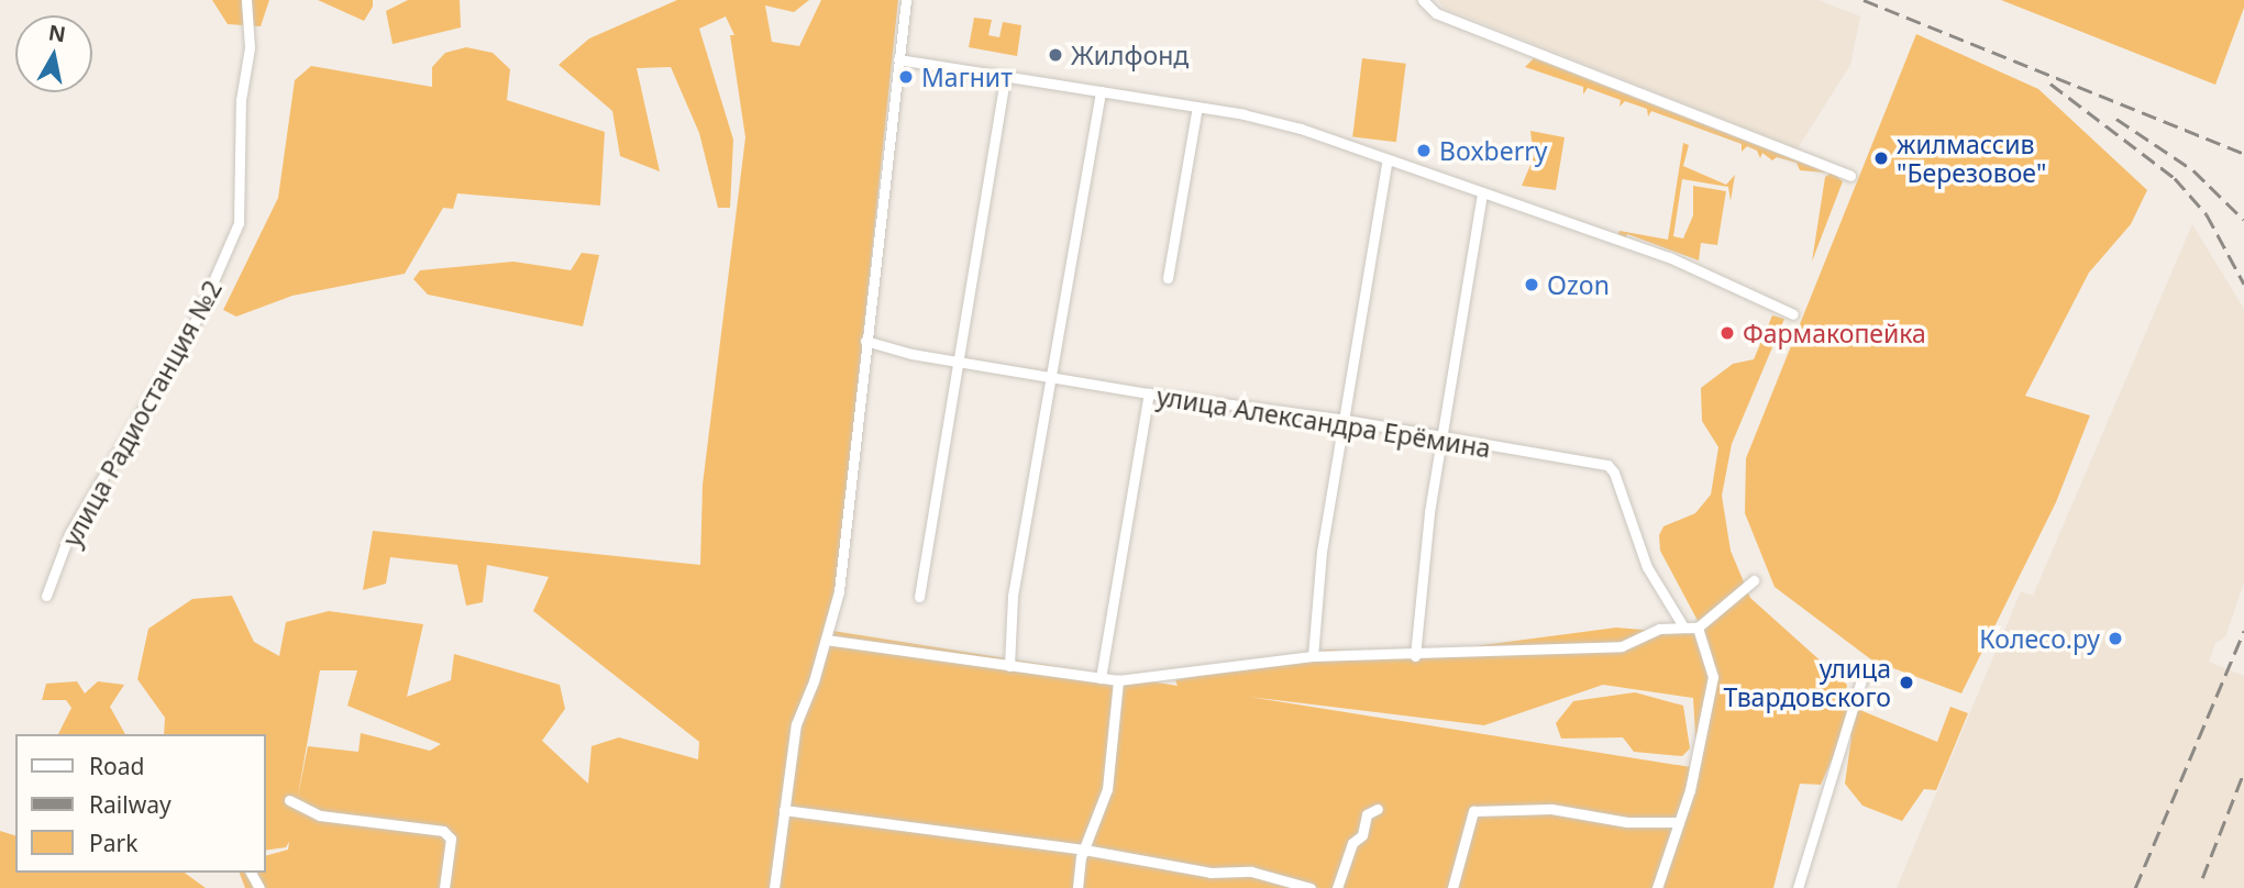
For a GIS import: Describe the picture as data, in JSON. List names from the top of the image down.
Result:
{
  "streets": {
    "street": ["улица Радиостанция №2", "улица Александра Ерёмина"]
  },
  "places": [
    "Жилфонд",
    "Магнит",
    "Boxberry",
    "жилмассив \"Березовое\"",
    "Ozon",
    "Фармакопейка",
    "Колесо.ру",
    "улица Твардовского"
  ],
  "legend": ["Road", "Railway", "Park"],
  "north": "top"
}
